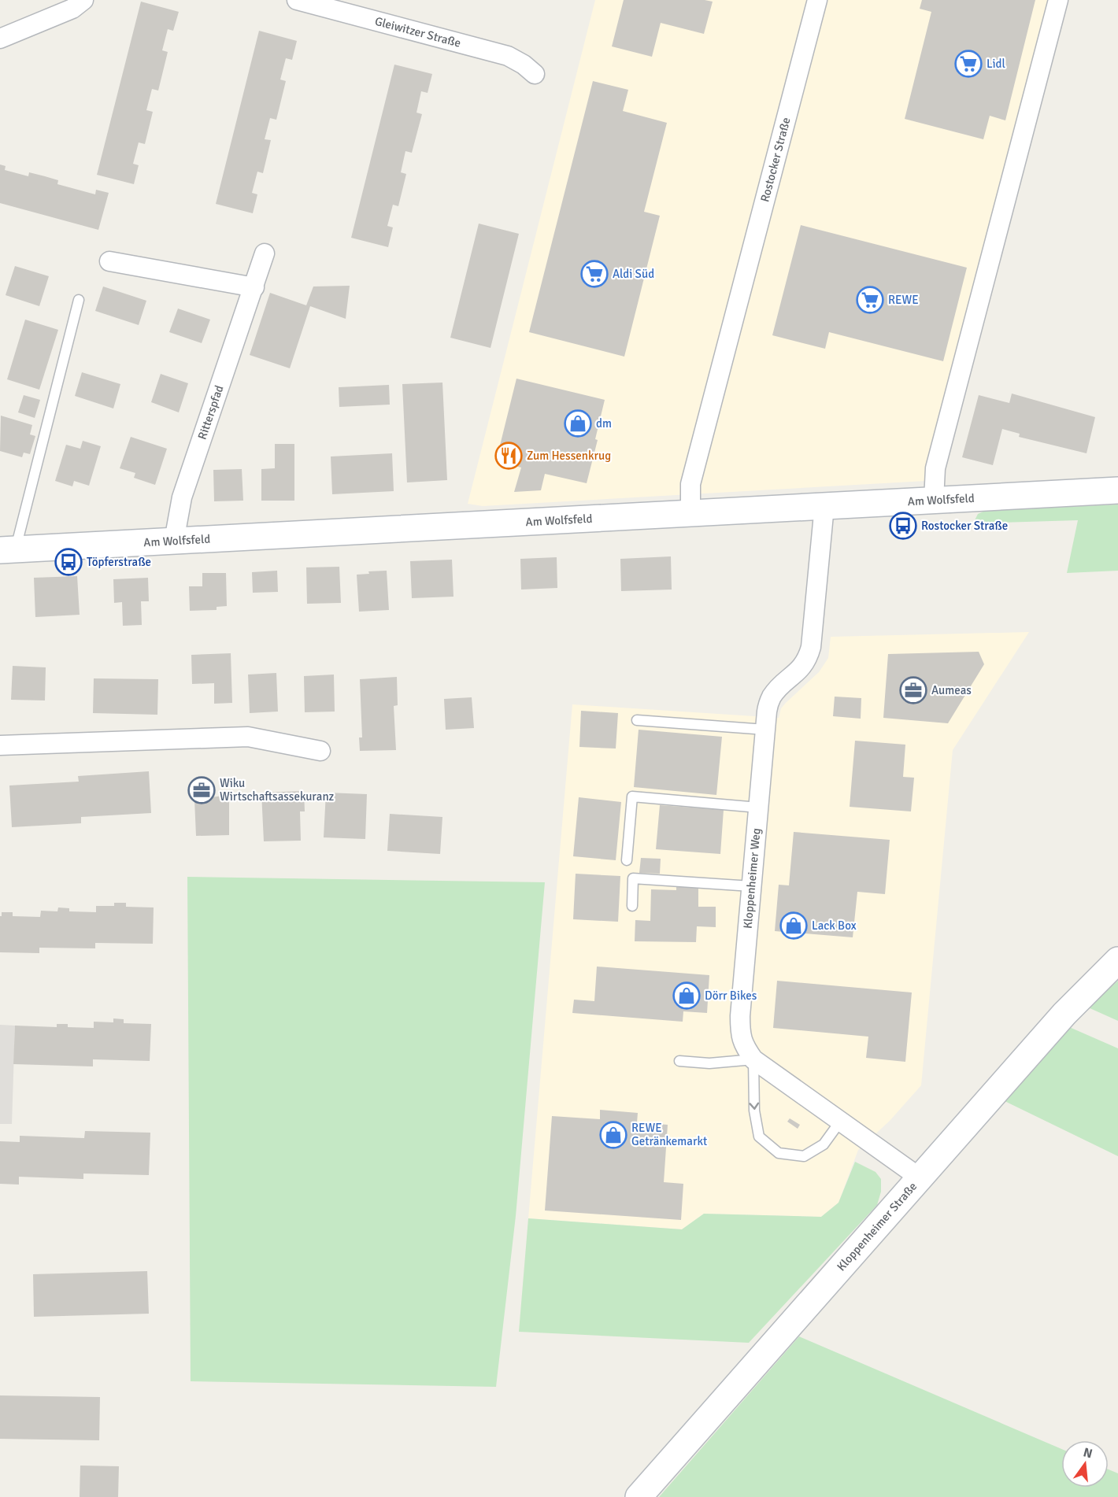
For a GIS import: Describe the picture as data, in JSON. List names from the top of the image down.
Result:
{
  "streets": {
    "street": [
      "Gleiwitzer Straße",
      "Rostocker Straße",
      "Ritterspfad",
      "Am Wolfsfeld",
      "Kloppenheimer Weg",
      "Kloppenheimer Straße"
    ]
  },
  "crossings": [
    ["Rostocker Straße", "Am Wolfsfeld"],
    ["Ritterspfad", "Am Wolfsfeld"],
    ["Am Wolfsfeld", "Kloppenheimer Weg"],
    ["Kloppenheimer Weg", "Kloppenheimer Straße"]
  ],
  "places": {
    "supermarket": ["Lidl", "Aldi Süd", "REWE"],
    "shop": [
      "dm",
      "Lack Box",
      "Dörr Bikes",
      "REWE Getränkemarkt"
    ],
    "restaurant": ["Zum Hessenkrug"],
    "bus stop": ["Rostocker Straße", "Töpferstraße"],
    "office": ["Aumeas", "Wiku Wirtschaftsassekuranz"]
  },
  "north": "top"
}
